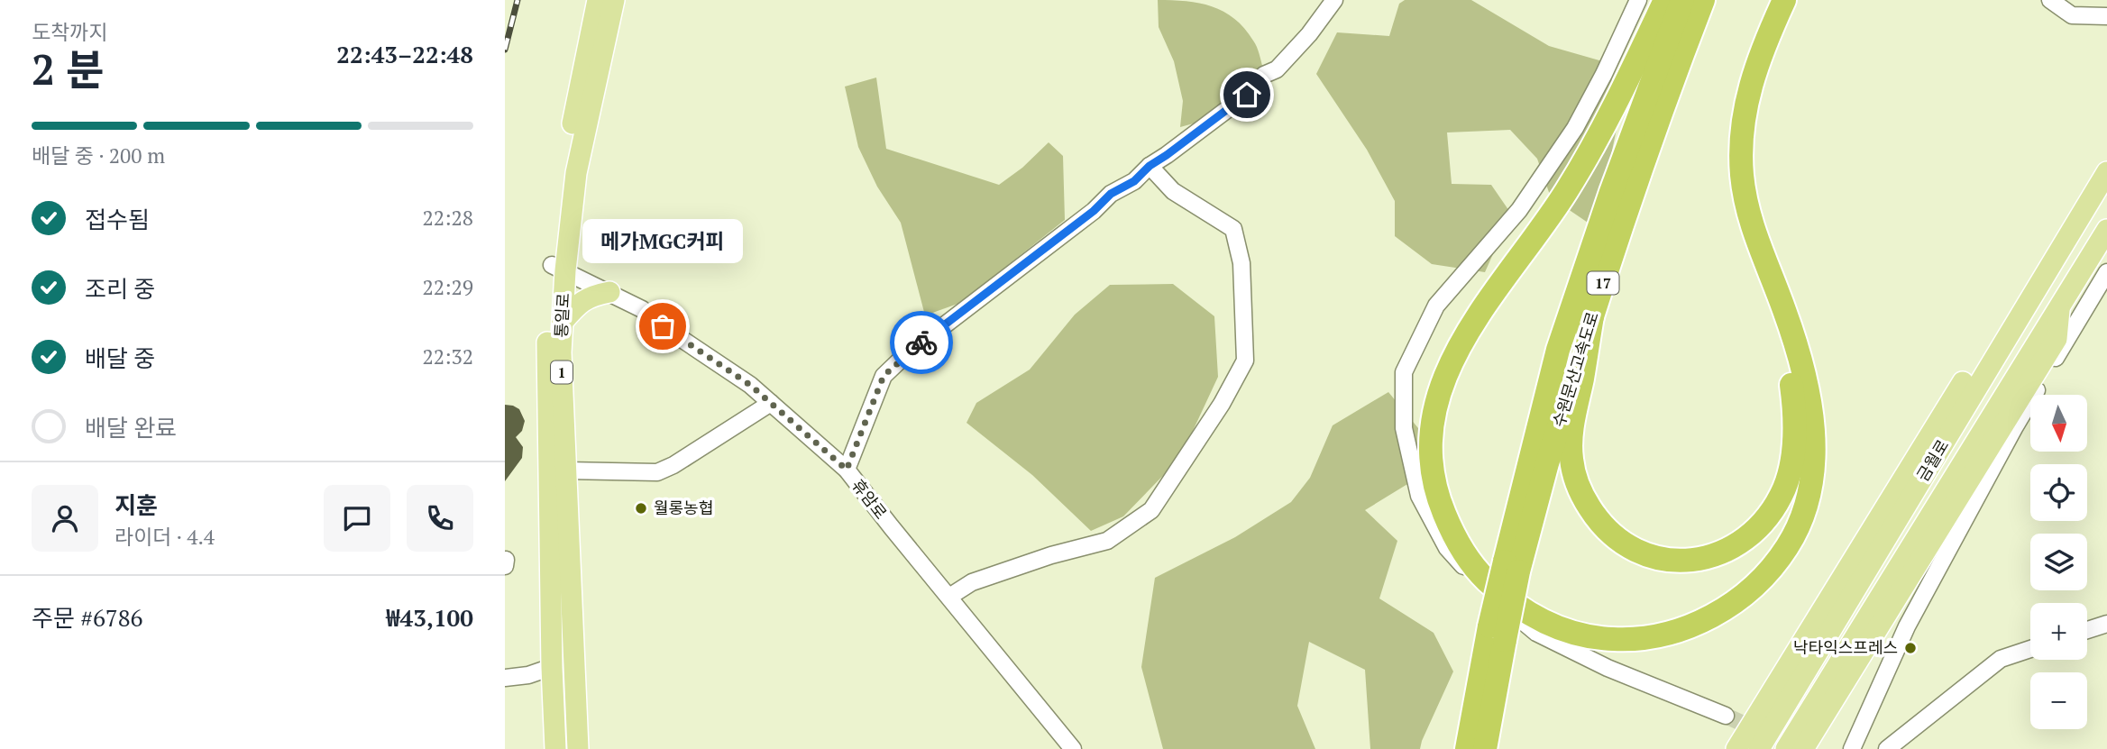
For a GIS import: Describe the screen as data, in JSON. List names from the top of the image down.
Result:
{
  "streets": {
    "highway": ["17", "수원문산고속도로"],
    "main road": ["통일로", "1", "금월로"],
    "street": ["휴암로"]
  },
  "crossings": [
    ["통일로", "휴암로"]
  ],
  "places": ["메가MGC커피", "월롱농협", "낙타익스프레스"],
  "north": "bottom",
  "page": {
    "heading": ["2 분", "도착까지", "22:43–22:48"],
    "panel": [
      "지훈",
      "라이더 · 4.4",
      "주문 #6786",
      "₩43,100"
    ],
    "bar": "배달 중 · 200 m",
    "list": [
      ["접수됨", "22:28"],
      ["조리 중", "22:29"],
      ["배달 중", "22:32"],
      "배달 완료"
    ],
    "bubble": "메가MGC커피",
    "map_buttons": ["+", "−"]
  }
}
